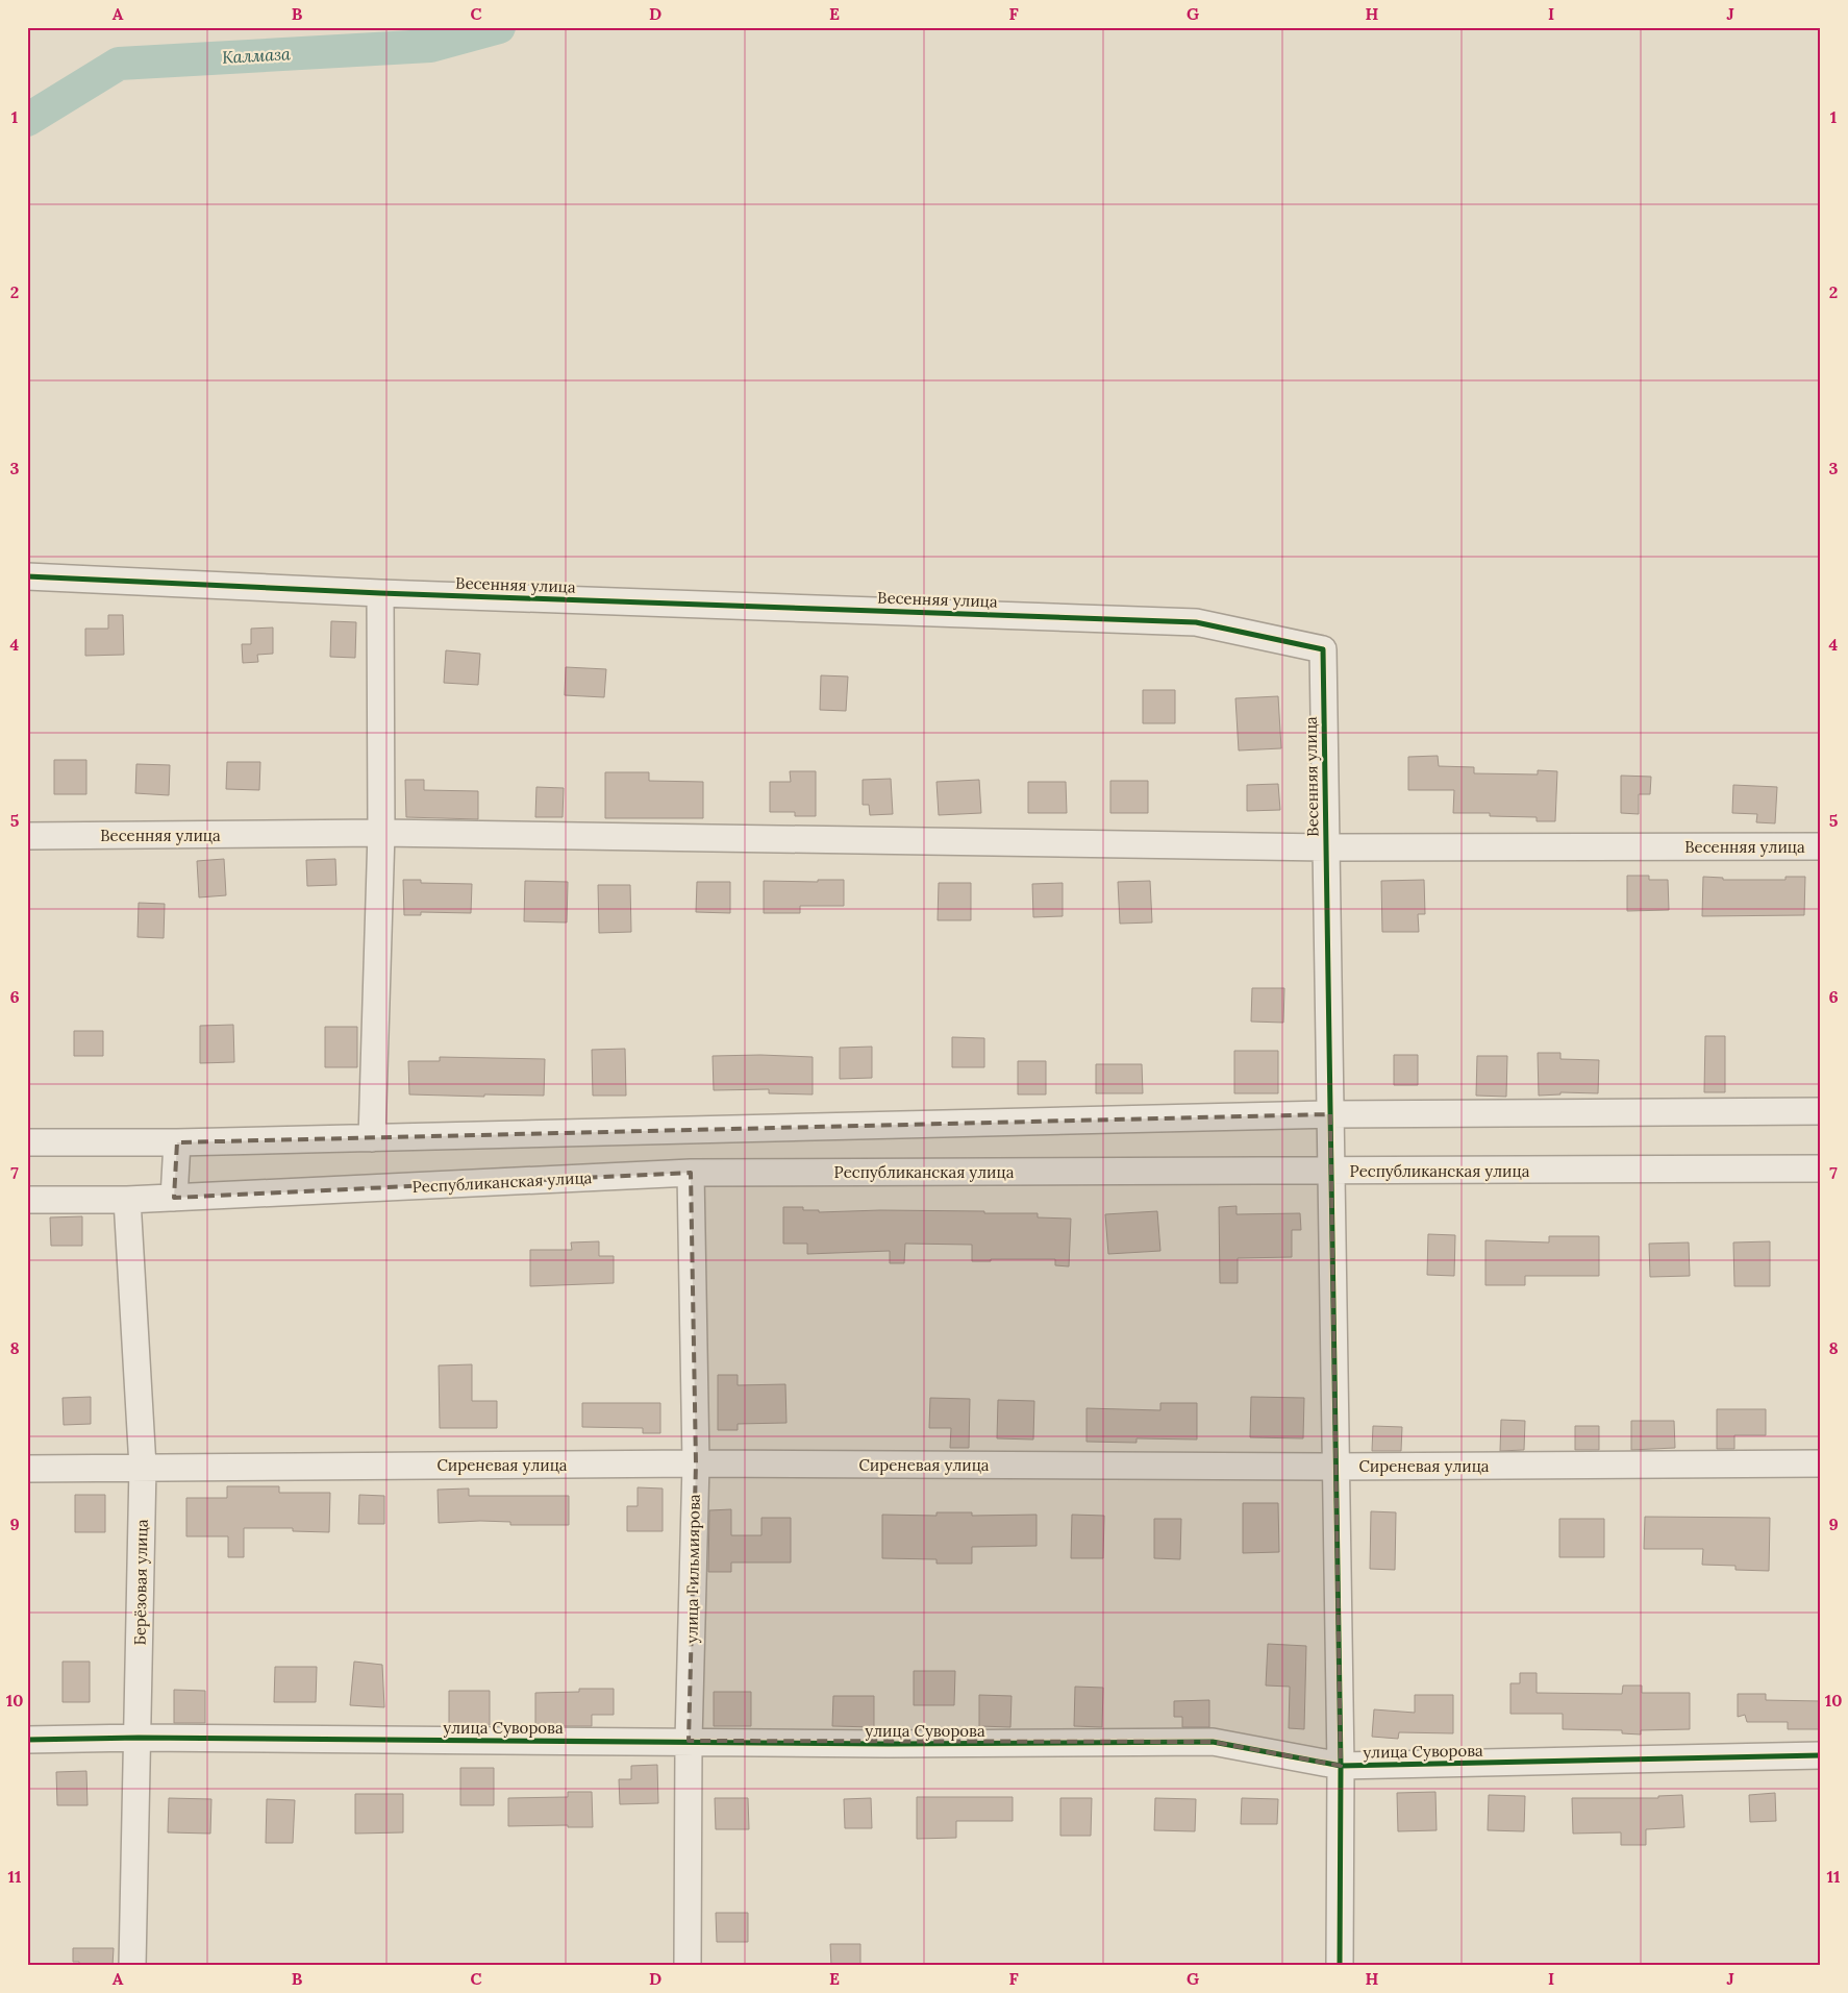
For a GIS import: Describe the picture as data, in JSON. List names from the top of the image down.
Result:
{
  "streets": {
    "street": [
      "Весенняя улица",
      "Республиканская улица",
      "Сиреневая улица",
      "улица Гильмиярова",
      "Берёзовая улица",
      "улица Суворова"
    ]
  },
  "crossings": [
    ["Весенняя улица", "Республиканская улица"],
    ["Весенняя улица", "Сиреневая улица"],
    ["Весенняя улица", "улица Суворова"],
    ["Республиканская улица", "улица Гильмиярова"],
    ["Республиканская улица", "Берёзовая улица"],
    ["Сиреневая улица", "улица Гильмиярова"],
    ["Сиреневая улица", "Берёзовая улица"],
    ["улица Гильмиярова", "улица Суворова"],
    ["Берёзовая улица", "улица Суворова"]
  ],
  "water": ["Калмаза"],
  "grid": {
    "columns": [
      "A",
      "B",
      "C",
      "D",
      "E",
      "F",
      "G",
      "H",
      "I",
      "J"
    ],
    "rows": [
      "1",
      "2",
      "3",
      "4",
      "5",
      "6",
      "7",
      "8",
      "9",
      "10",
      "11"
    ]
  }
}
